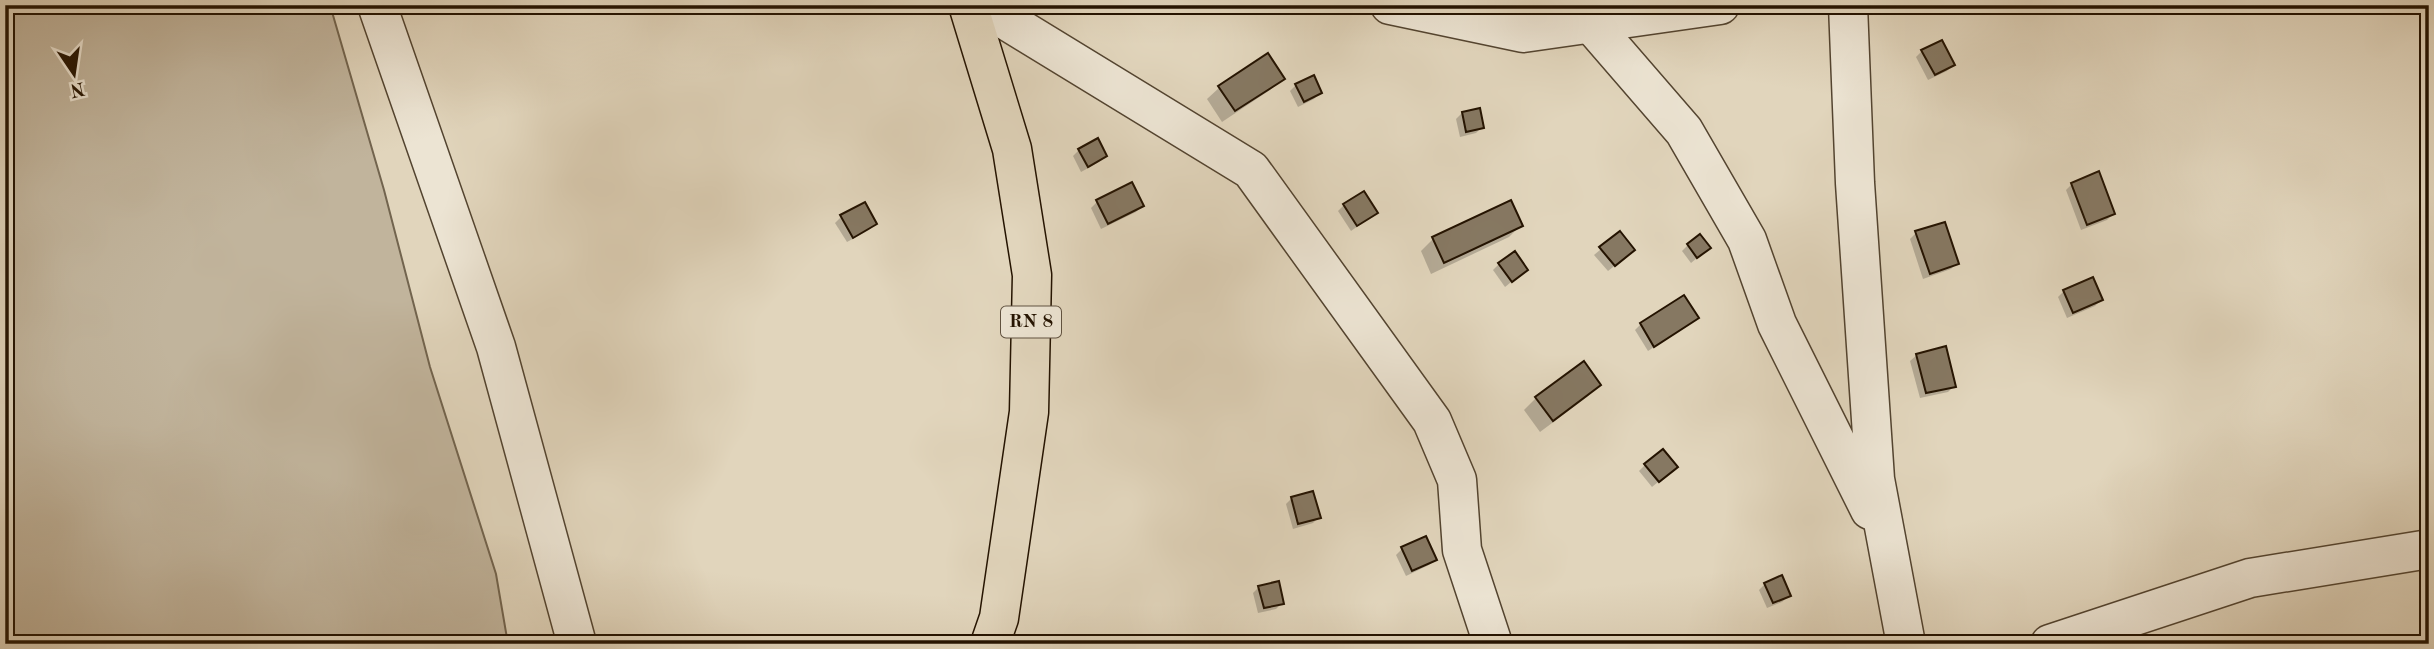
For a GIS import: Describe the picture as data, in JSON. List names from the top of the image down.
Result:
{
  "streets": {
    "main road": ["RN 8"]
  },
  "north": "bottom"
}
